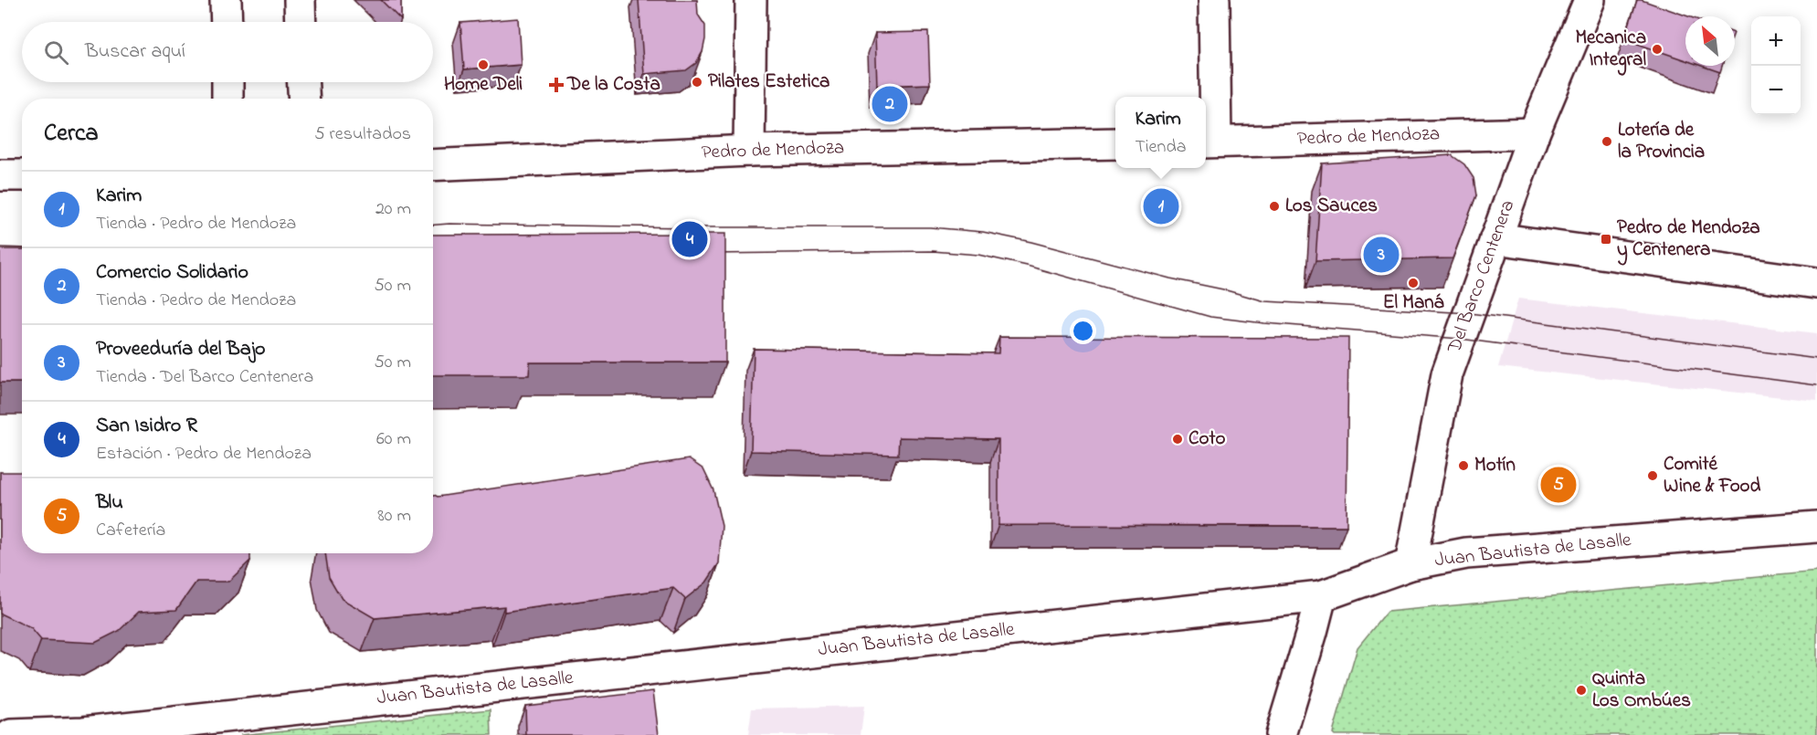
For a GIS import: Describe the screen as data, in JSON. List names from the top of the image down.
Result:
{
  "streets": {
    "street": ["Pedro de Mendoza", "Del Barco Centenera", "Juan Bautista de Lasalle"]
  },
  "crossings": [
    ["Pedro de Mendoza", "Del Barco Centenera"],
    ["Del Barco Centenera", "Juan Bautista de Lasalle"]
  ],
  "places": {
    "other": [
      "Mecanica Integral",
      "Home Deli",
      "Pilates Estetica",
      "Lotería de la Provincia",
      "Los Sauces",
      "El Maná",
      "Coto",
      "Motín",
      "Comité Wine & Food",
      "Quinta Los Ombúes"
    ],
    "health": ["De la Costa"],
    "transit": ["Pedro de Mendoza y Centenera"]
  },
  "north": "top left",
  "page": {
    "map_buttons": ["+", "−"],
    "search": "Buscar aquí",
    "pins": [
      "2",
      "1",
      "4",
      "3",
      "5"
    ],
    "popup": ["Karim", "Tienda"],
    "heading": ["Cerca", "5 resultados"],
    "list": [
      {
        "mark": "1",
        "name": "Karim",
        "note": "Tienda · Pedro de Mendoza",
        "value": "20 m"
      },
      {
        "mark": "2",
        "name": "Comercio Solidario",
        "note": "Tienda · Pedro de Mendoza",
        "value": "50 m"
      },
      {
        "mark": "3",
        "name": "Proveeduría del Bajo",
        "note": "Tienda · Del Barco Centenera",
        "value": "50 m"
      },
      {
        "mark": "4",
        "name": "San Isidro R",
        "note": "Estación · Pedro de Mendoza",
        "value": "60 m"
      },
      {
        "mark": "5",
        "name": "Blu",
        "note": "Cafetería",
        "value": "80 m"
      }
    ]
  }
}
